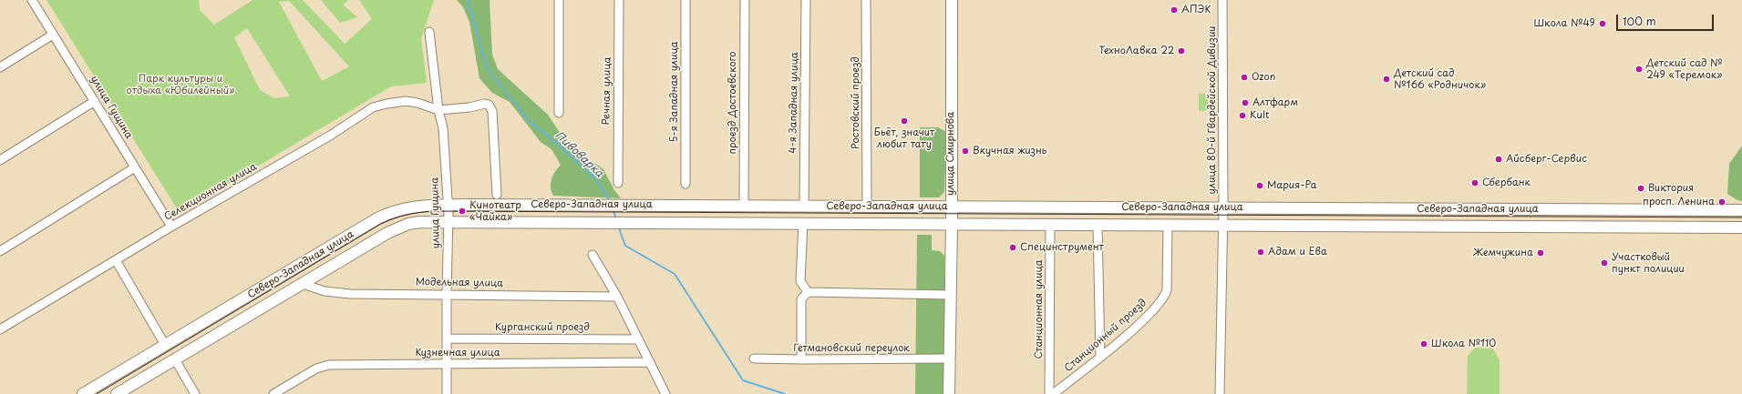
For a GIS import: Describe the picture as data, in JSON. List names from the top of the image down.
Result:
{
  "streets": {
    "main road": ["улица Смирнова", "Северо-Западная улица"],
    "street": [
      "Речная улица",
      "5-я Западная улица",
      "проезд Достоевского",
      "4-я Западная улица",
      "Ростовский проезд",
      "улица Гущина",
      "улица 80-й Гвардейской Дивизии",
      "Селекционная улица",
      "Модельная улица",
      "Станционная улица",
      "Курганский проезд",
      "Станционный проезд",
      "Гетмановский переулок",
      "Кузнечная улица"
    ]
  },
  "crossings": [
    ["проезд Достоевского", "Северо-Западная улица"],
    ["4-я Западная улица", "Северо-Западная улица"],
    ["Ростовский проезд", "Северо-Западная улица"],
    ["улица Гущина", "Селекционная улица"],
    ["улица Гущина", "Северо-Западная улица"],
    ["улица Гущина", "Модельная улица"],
    ["улица Гущина", "Курганский проезд"],
    ["улица Гущина", "Кузнечная улица"],
    ["улица 80-й Гвардейской Дивизии", "Северо-Западная улица"],
    ["улица Смирнова", "Северо-Западная улица"],
    ["улица Смирнова", "Гетмановский переулок"],
    ["Северо-Западная улица", "Модельная улица"],
    ["Северо-Западная улица", "Станционная улица"],
    ["Северо-Западная улица", "Станционный проезд"]
  ],
  "water": ["Пивоварка"],
  "parks": ["Парк культуры и отдыха «Юбилейный»"],
  "places": [
    "АПЭК",
    "Школа №49",
    "ТехноЛавка 22",
    "Детский сад № 249 «Теремок»",
    "Ozon",
    "Детский сад №166 «Родничок»",
    "Алтфарм",
    "Kult",
    "Бьёт, значит любит тату",
    "Вкучная жизнь",
    "Айсберг-Сервис",
    "Сбербанк",
    "Мария-Ра",
    "Виктория",
    "просп. Ленина",
    "Кинотеатр «Чайка»",
    "Специнструмент",
    "Адам и Ева",
    "Жемчужина",
    "Участковый пункт полиции",
    "Школа №110"
  ],
  "scale_bar": "100 m"
}
